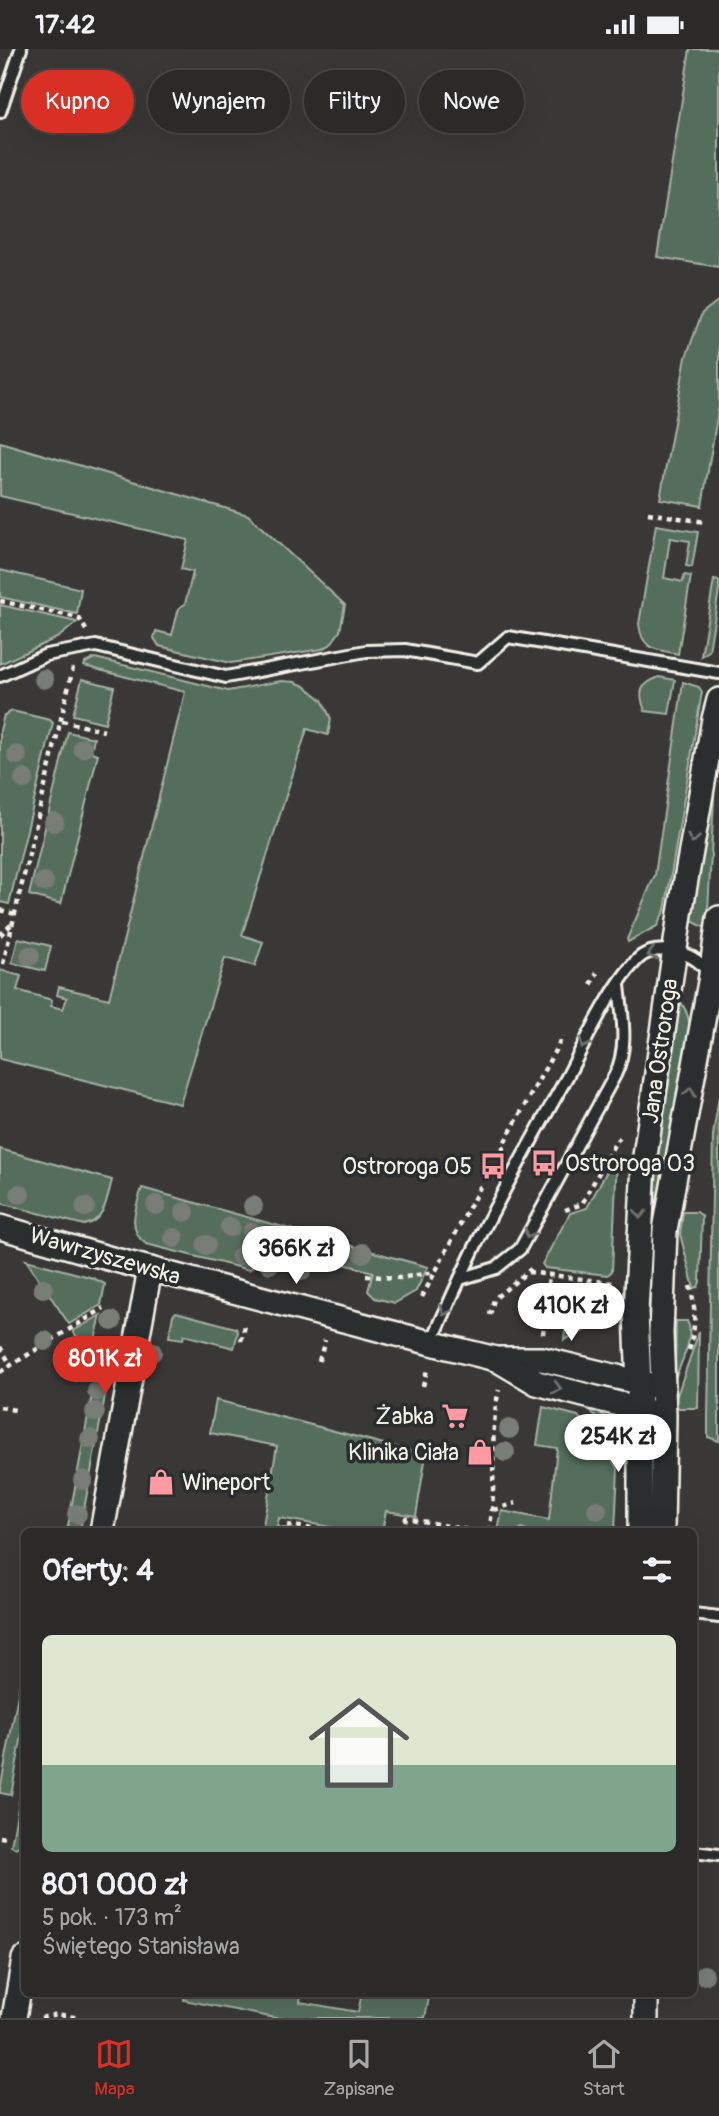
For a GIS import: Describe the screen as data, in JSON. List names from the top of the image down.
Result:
{
  "streets": {
    "street": ["Jana Ostroroga", "Wawrzyszewska"]
  },
  "crossings": [
    ["Jana Ostroroga", "Wawrzyszewska"]
  ],
  "places": {
    "bus stop": ["Ostroroga 03", "Ostroroga 05"],
    "supermarket": ["Żabka"],
    "shop": ["Klinika Ciała", "Wineport"]
  },
  "page": {
    "status": "17:42",
    "chip": [
      "Kupno",
      "Wynajem",
      "Filtry",
      "Nowe"
    ],
    "price": [
      "366K zł",
      "410K zł",
      "801K zł",
      "254K zł"
    ],
    "heading": "Oferty: 4",
    "list": [
      {
        "name": "801 000 zł",
        "note": "5 pok. · 173 m² · Świętego Stanisława"
      }
    ],
    "tabs": ["Mapa", "Zapisane", "Start"]
  }
}
